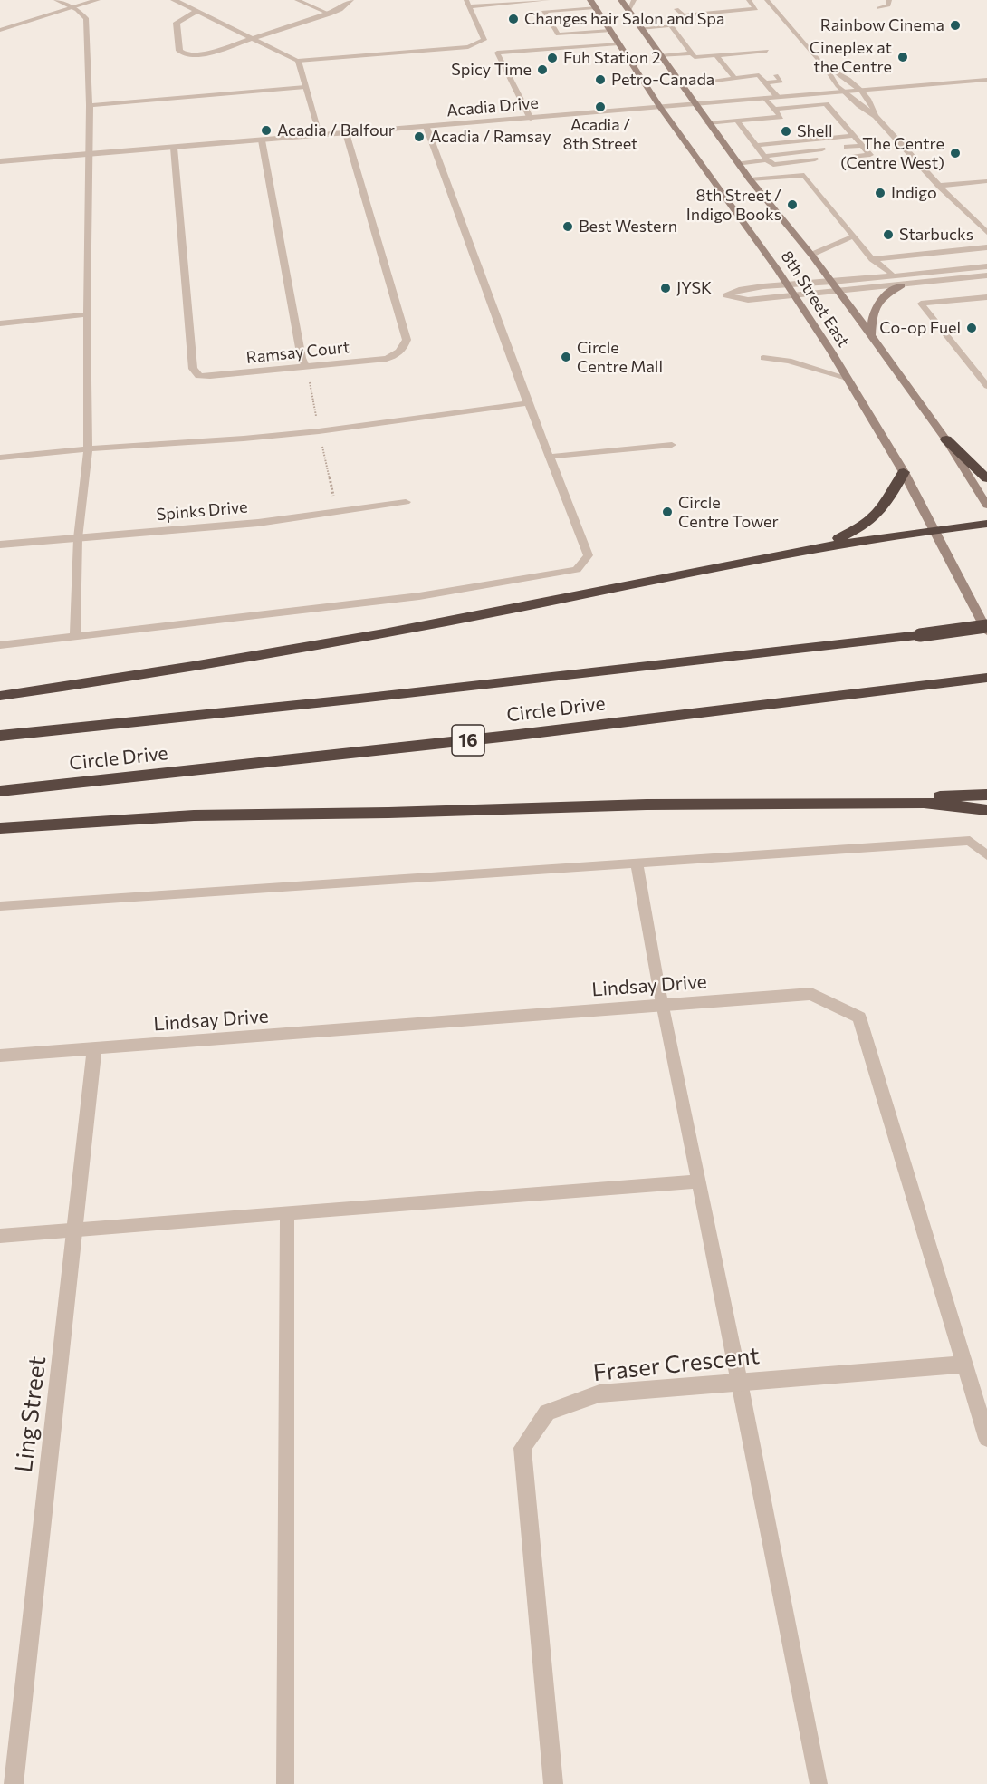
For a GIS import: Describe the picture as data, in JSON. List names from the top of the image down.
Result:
{
  "streets": {
    "highway": ["Circle Drive", "16"],
    "main road": ["8th Street East"],
    "street": [
      "Acadia Drive",
      "Ramsay Court",
      "Spinks Drive",
      "Lindsay Drive",
      "Fraser Crescent",
      "Ling Street"
    ]
  },
  "crossings": [
    ["Acadia Drive", "8th Street East"],
    ["Acadia Drive", "Ramsay Court"],
    ["Lindsay Drive", "Fraser Crescent"],
    ["Lindsay Drive", "Ling Street"]
  ],
  "places": [
    "Changes hair Salon and Spa",
    "Rainbow Cinema",
    "Cineplex at the Centre",
    "Fuh Station 2",
    "Spicy Time",
    "Petro-Canada",
    "Acadia / 8th Street",
    "Acadia / Balfour",
    "Shell",
    "Acadia / Ramsay",
    "The Centre (Centre West)",
    "Indigo",
    "8th Street / Indigo Books",
    "Best Western",
    "Starbucks",
    "JYSK",
    "Co-op Fuel",
    "Circle Centre Mall",
    "Circle Centre Tower"
  ]
}
